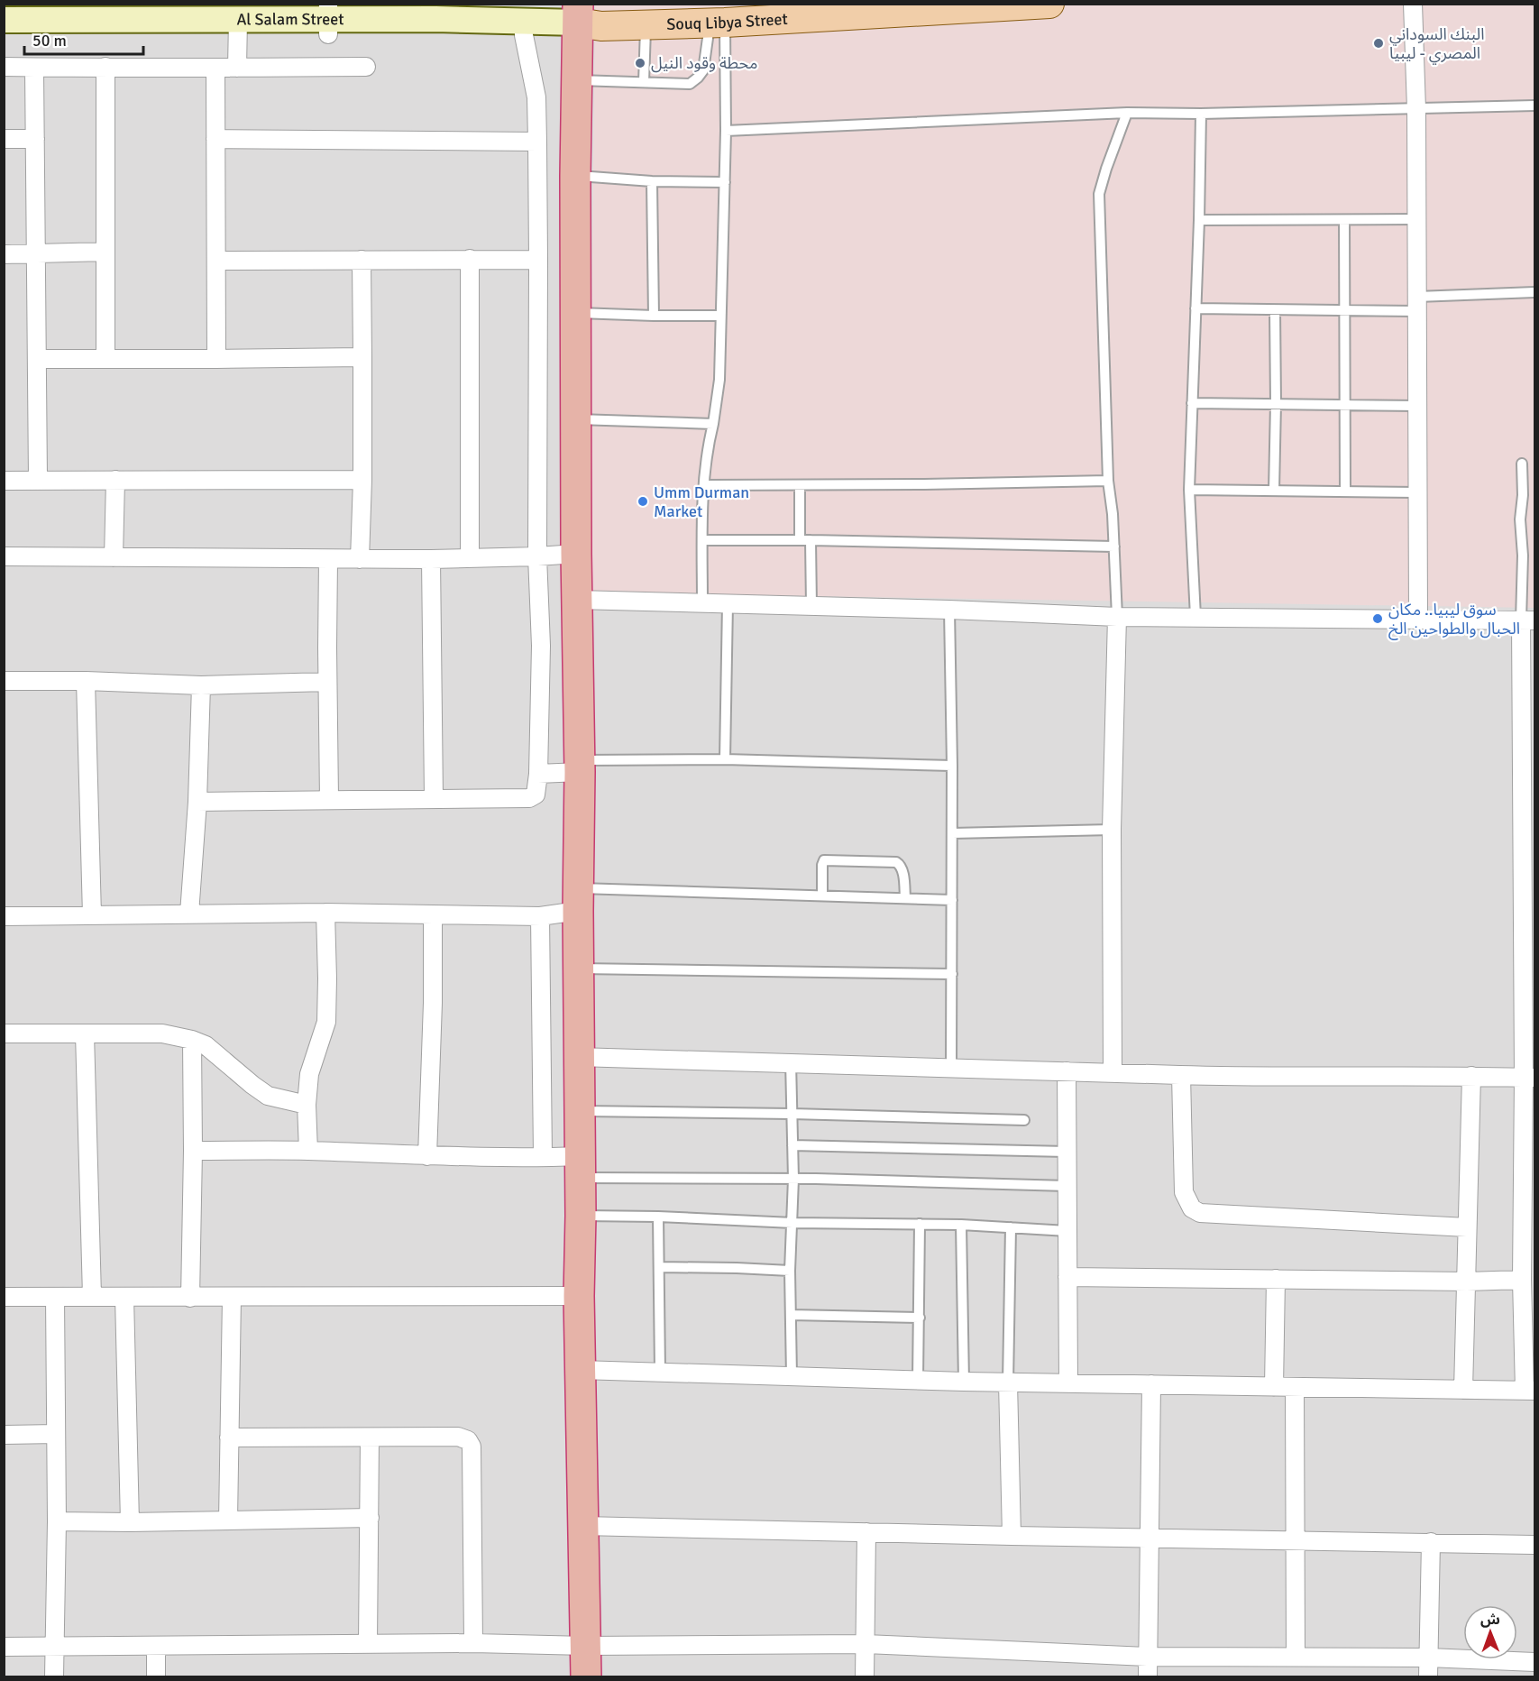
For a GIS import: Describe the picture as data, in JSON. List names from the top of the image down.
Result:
{
  "streets": {
    "main road": ["Al Salam Street", "Souq Libya Street"]
  },
  "crossings": [
    ["Al Salam Street", "Souq Libya Street"]
  ],
  "places": [
    "البنك السوداني المصري - ليبيا",
    "محطة وقود النيل",
    "Umm Durman Market",
    "سوق ليبيا.. مكان الحبال والطواحين الخ"
  ],
  "scale_bar": "50 m",
  "north": "top"
}
